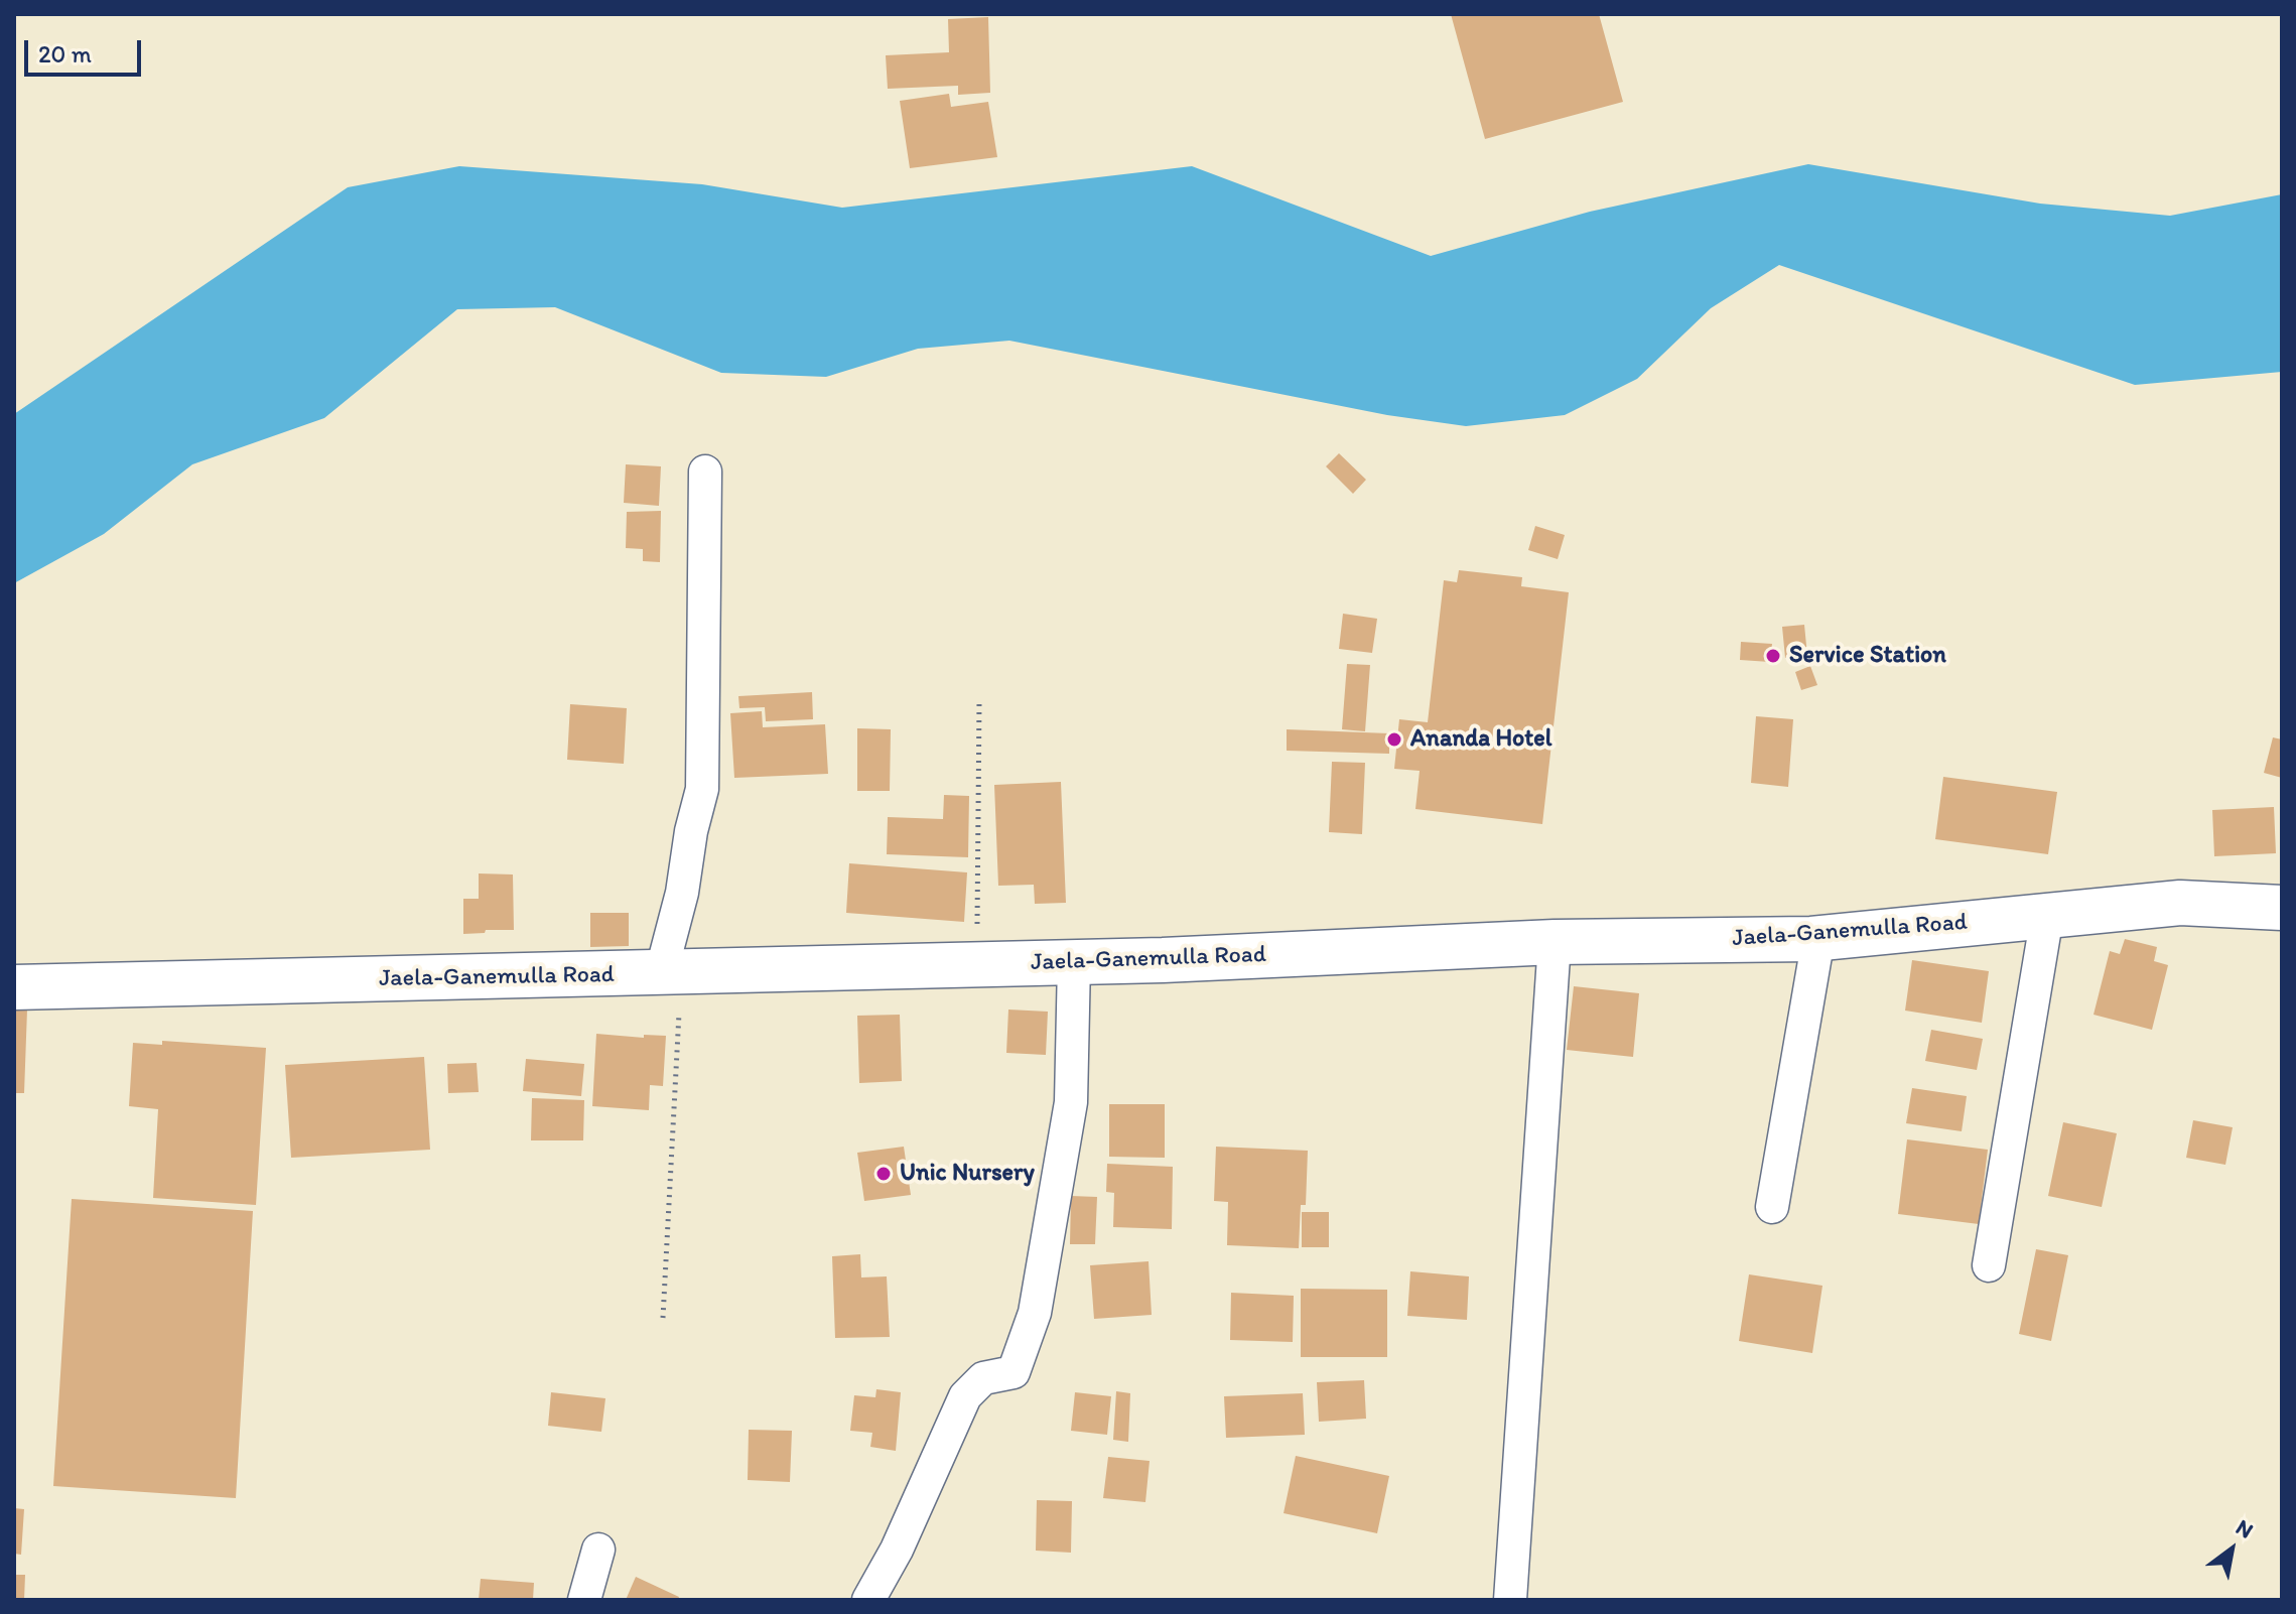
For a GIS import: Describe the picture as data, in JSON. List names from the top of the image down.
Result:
{
  "streets": {
    "main road": ["Jaela-Ganemulla Road"]
  },
  "places": ["Service Station", "Ananda Hotel", "Unic Nursery"],
  "scale_bar": "20 m",
  "north": "top right"
}
